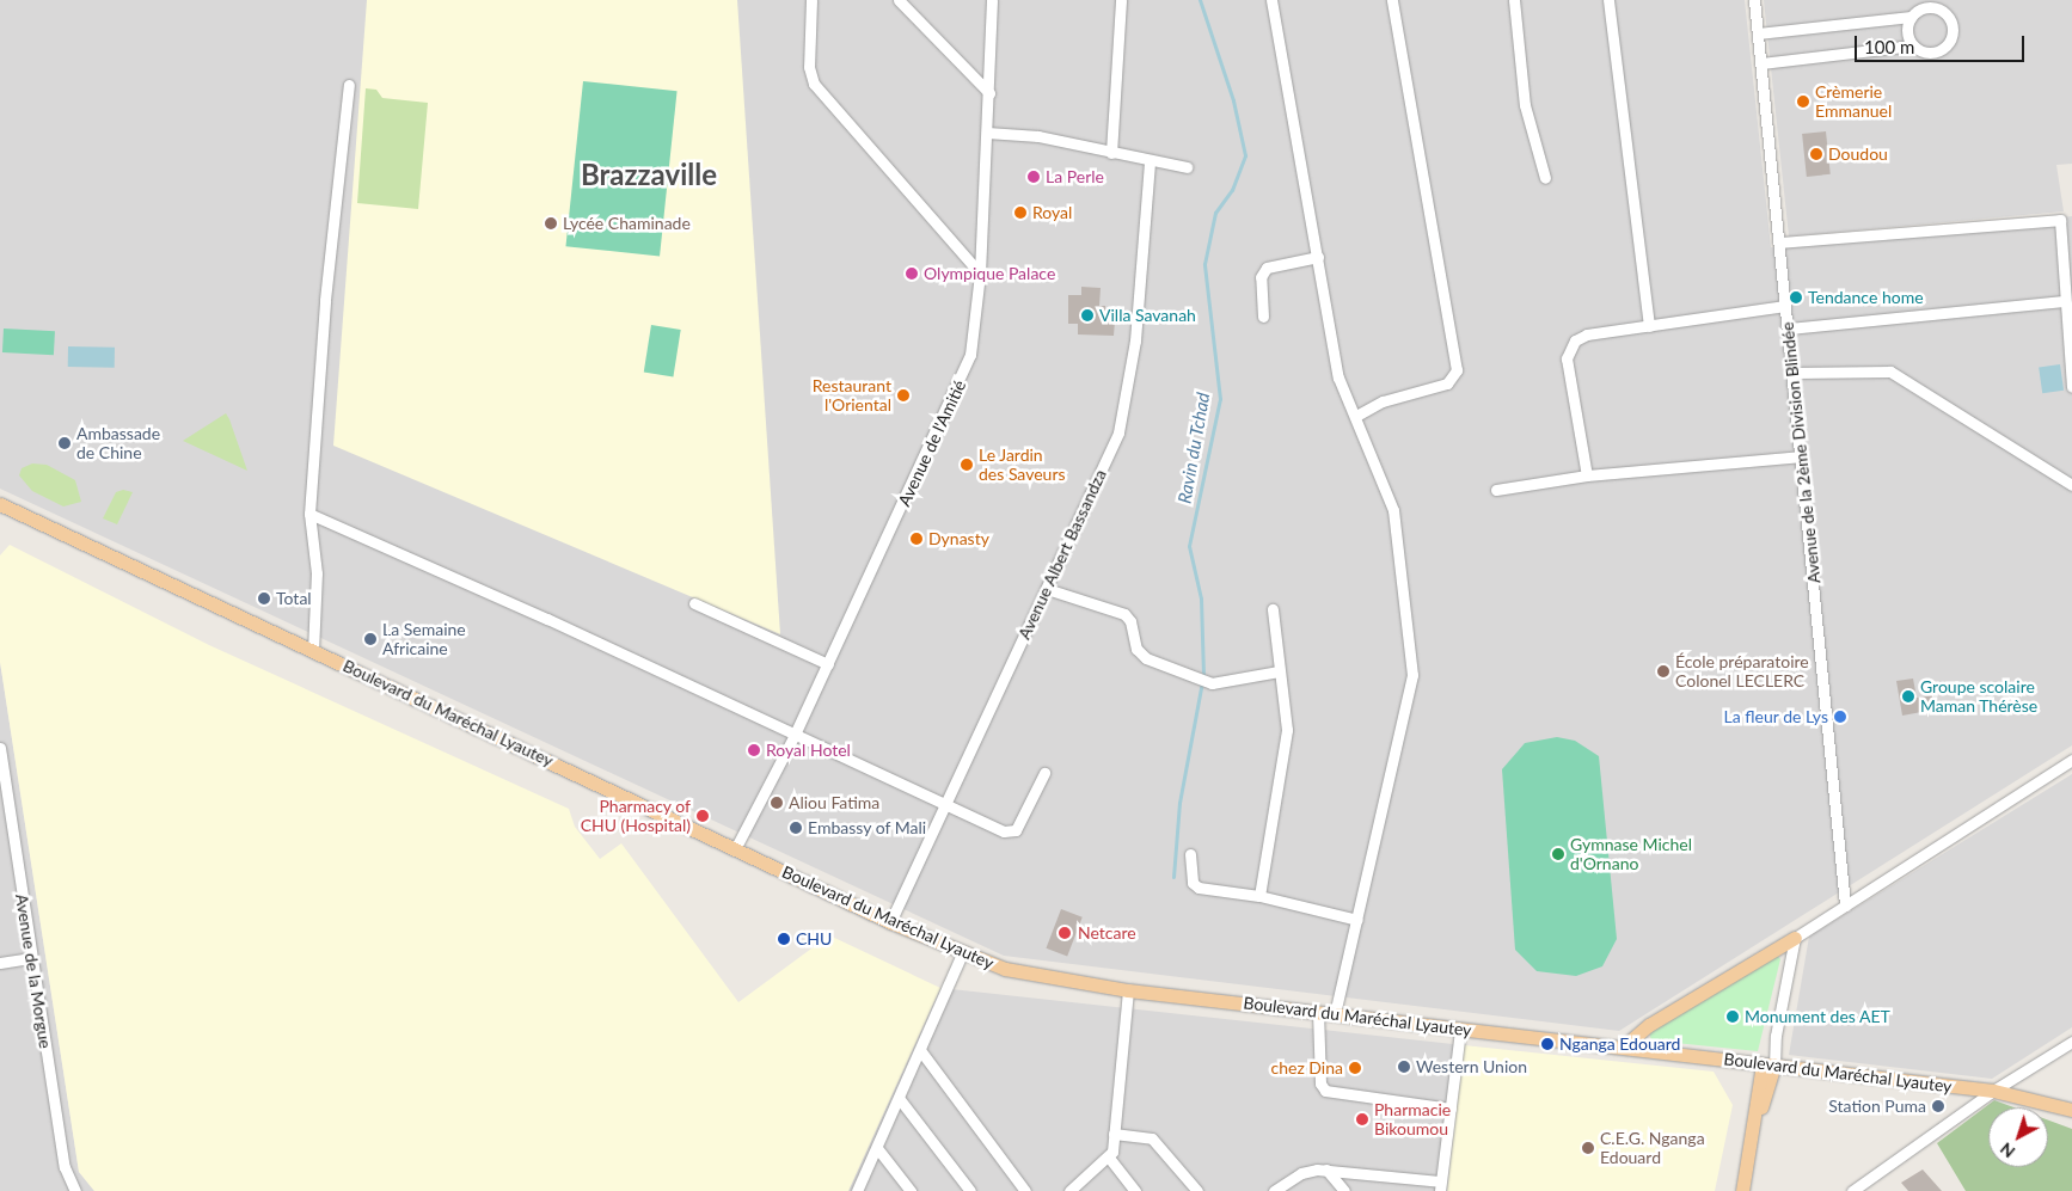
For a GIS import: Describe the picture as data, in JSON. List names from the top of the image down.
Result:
{
  "streets": {
    "main road": ["Boulevard du Maréchal Lyautey"],
    "street": [
      "Avenue de l'Amitié",
      "Avenue de la 2ème Division Blindée",
      "Avenue Albert Bassandza",
      "Avenue de la Morgue"
    ]
  },
  "crossings": [
    ["Avenue de l'Amitié", "Boulevard du Maréchal Lyautey"],
    ["Avenue Albert Bassandza", "Boulevard du Maréchal Lyautey"]
  ],
  "districts": ["Brazzaville"],
  "water": ["Ravin du Tchad"],
  "places": [
    "Crèmerie Emmanuel",
    "Doudou",
    "La Perle",
    "Royal",
    "Lycée Chaminade",
    "Olympique Palace",
    "Tendance home",
    "Villa Savanah",
    "Restaurant l'Oriental",
    "Ambassade de Chine",
    "Le Jardin des Saveurs",
    "Dynasty",
    "Total",
    "La Semaine Africaine",
    "École préparatoire Colonel LECLERC",
    "Groupe scolaire Maman Thérèse",
    "La fleur de Lys",
    "Royal Hotel",
    "Aliou Fatima",
    "Pharmacy of CHU (Hospital)",
    "Embassy of Mali",
    "Gymnase Michel d'Ornano",
    "Netcare",
    "CHU",
    "Monument des AET",
    "Nganga Edouard",
    "Western Union",
    "chez Dina",
    "Station Puma",
    "Pharmacie Bikoumou",
    "C.E.G. Nganga Edouard"
  ],
  "scale_bar": "100 m",
  "north": "bottom left"
}
